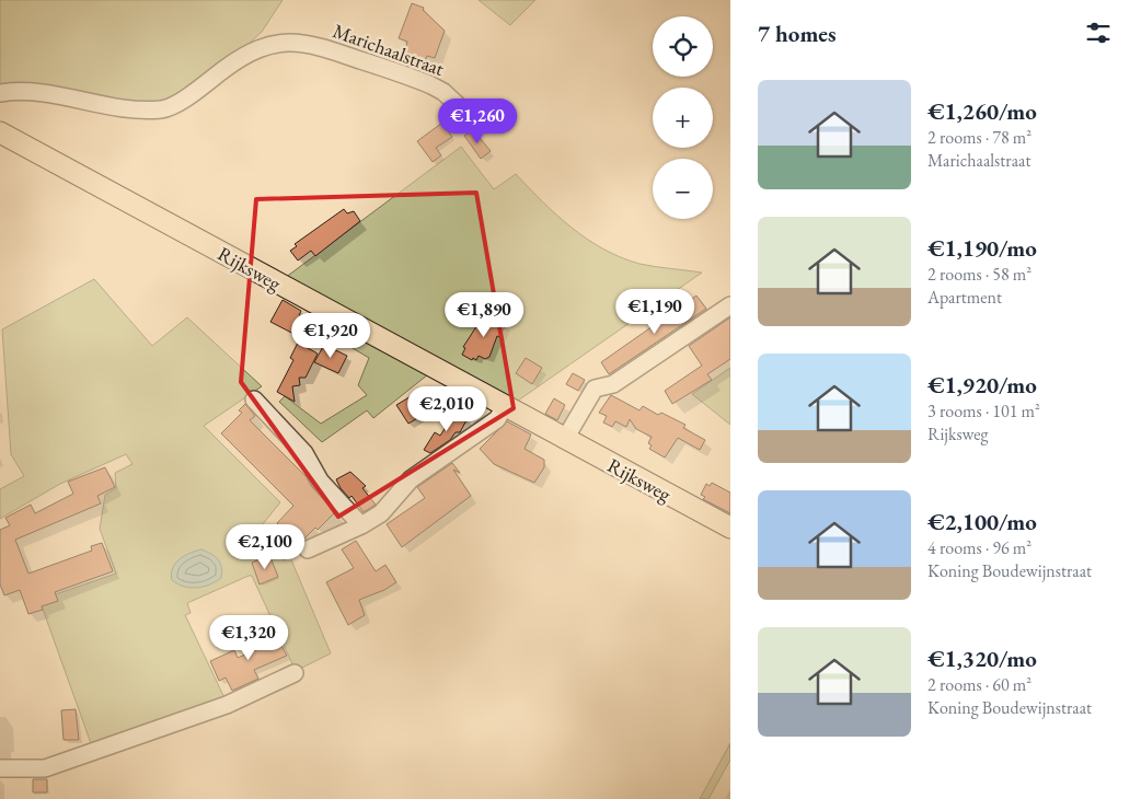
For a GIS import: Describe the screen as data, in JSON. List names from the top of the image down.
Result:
{
  "streets": {
    "main road": ["Rijksweg"],
    "street": ["Marichaalstraat"]
  },
  "page": {
    "heading": "7 homes",
    "map_buttons": ["+", "−"],
    "list": [
      {
        "name": "€1,260/mo",
        "note": "2 rooms · 78 m² · Marichaalstraat"
      },
      {
        "name": "€1,190/mo",
        "note": "2 rooms · 58 m² · Apartment"
      },
      {
        "name": "€1,920/mo",
        "note": "3 rooms · 101 m² · Rijksweg"
      },
      {
        "name": "€2,100/mo",
        "note": "4 rooms · 96 m² · Koning Boudewijnstraat"
      },
      {
        "name": "€1,320/mo",
        "note": "2 rooms · 60 m² · Koning Boudewijnstraat"
      }
    ],
    "price": [
      "€1,260",
      "€1,190",
      "€1,890",
      "€1,920",
      "€2,010",
      "€2,100",
      "€1,320"
    ]
  }
}
